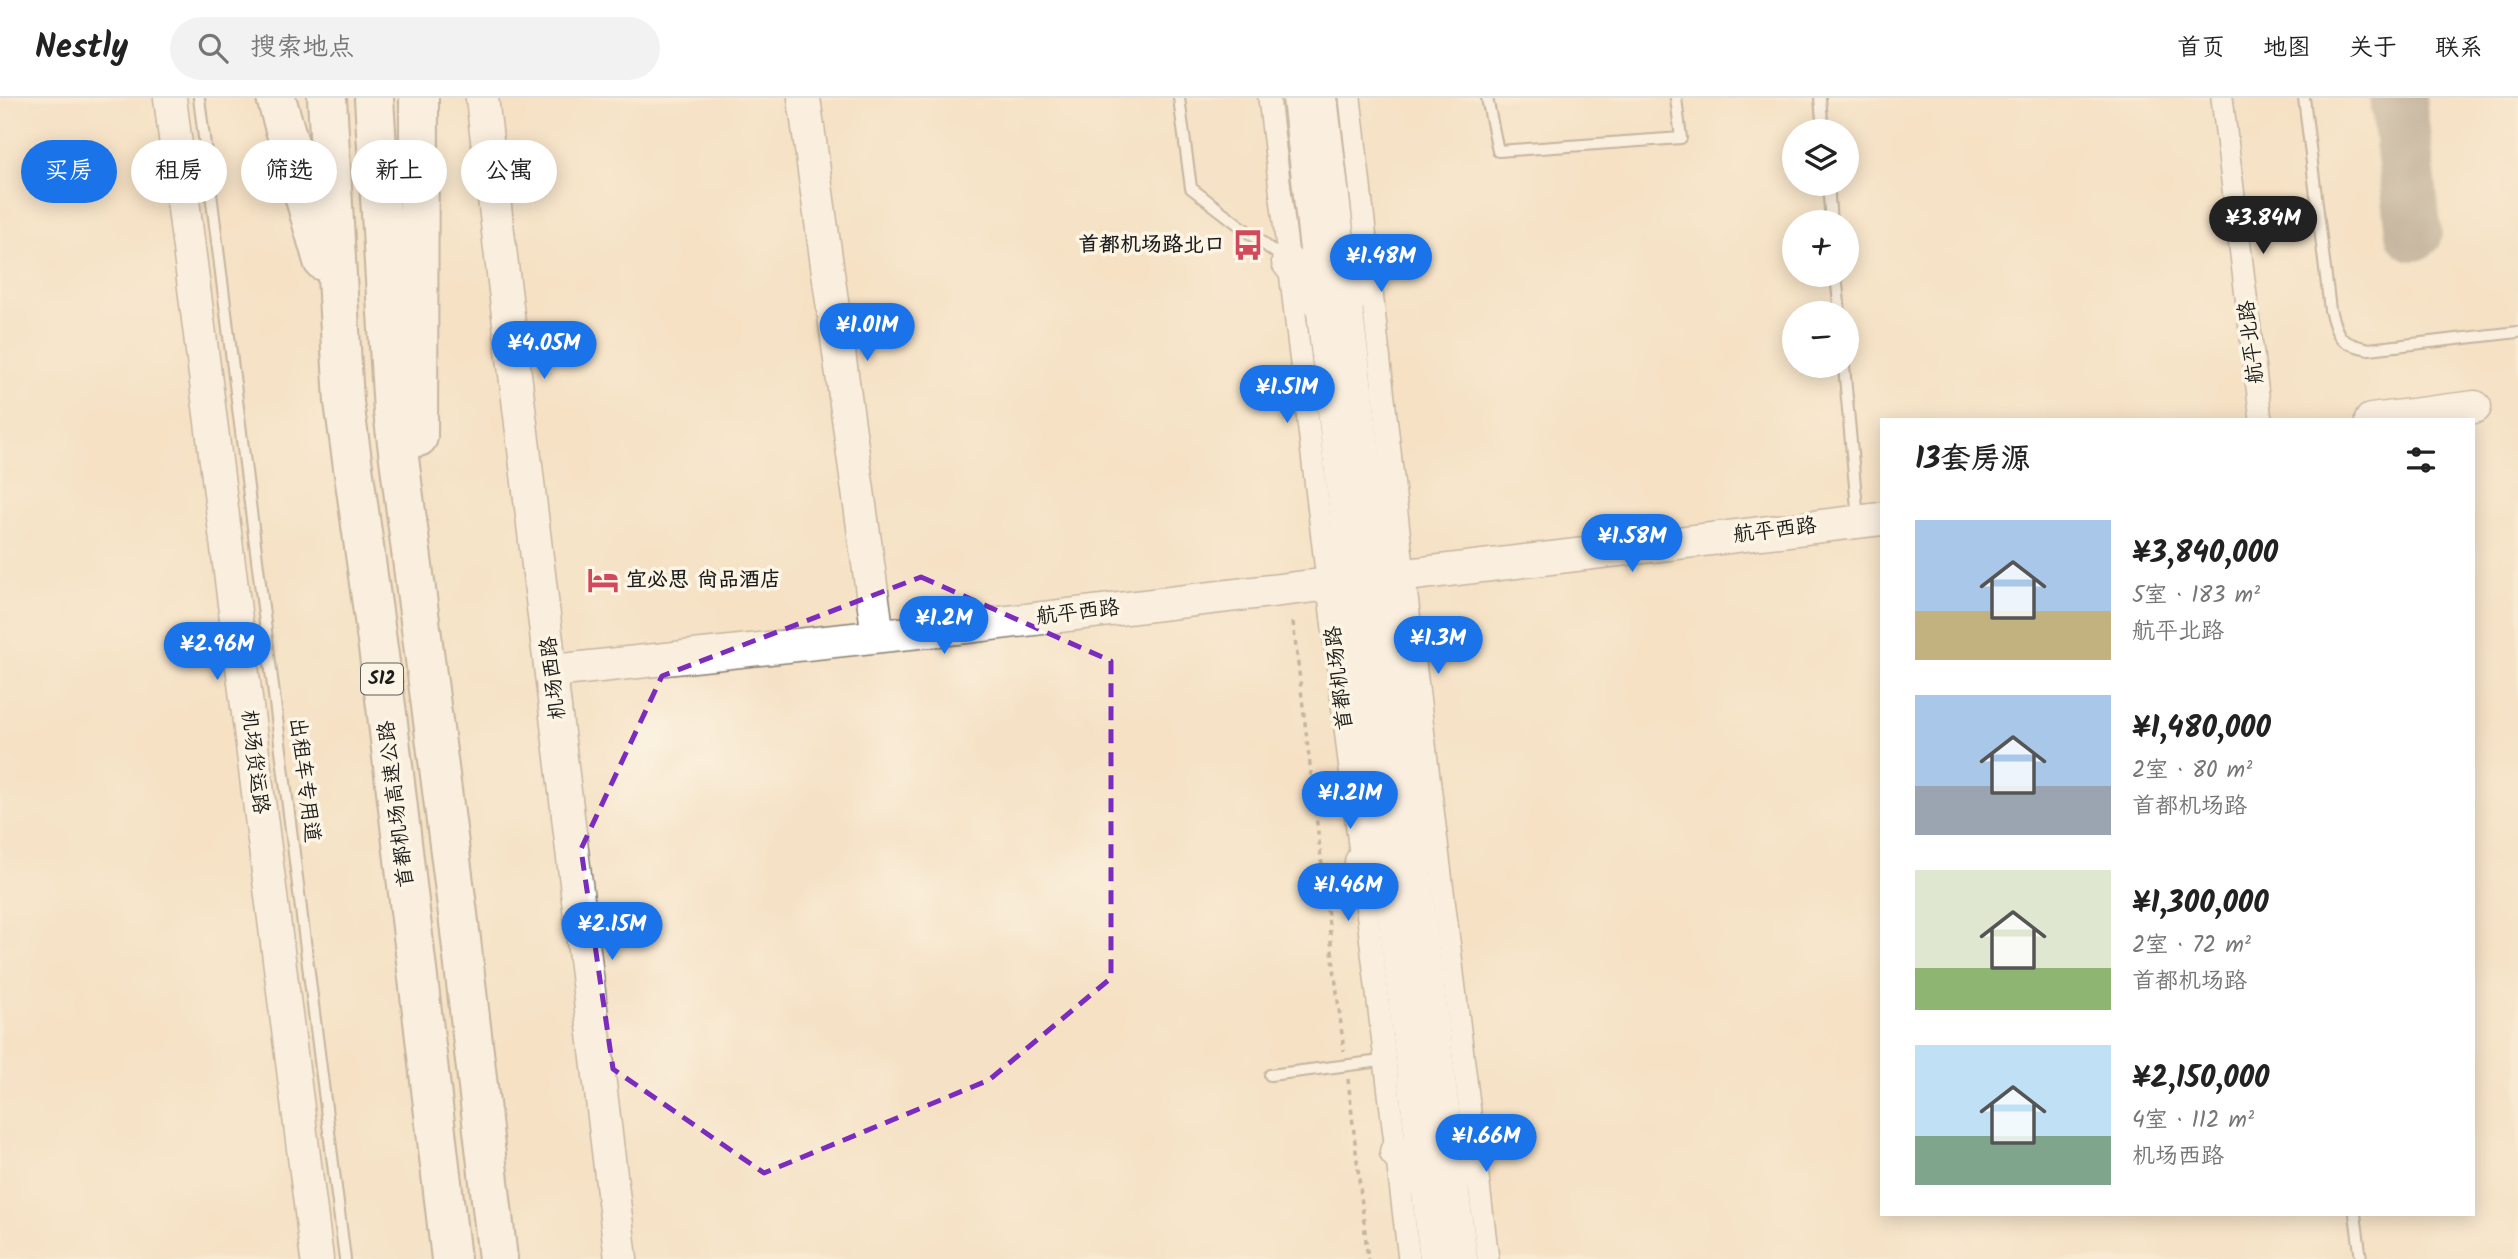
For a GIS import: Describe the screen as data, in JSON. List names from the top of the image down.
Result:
{
  "streets": {
    "highway": ["S12", "首都机场高速公路"],
    "street": [
      "航平北路",
      "航平西路",
      "机场西路",
      "首都机场路",
      "机场货运路"
    ],
    "lane": ["出租车专用道"]
  },
  "crossings": [
    ["航平西路", "机场西路"],
    ["航平西路", "首都机场路"]
  ],
  "places": {
    "bus stop": ["首都机场路北口"],
    "hotel": ["宜必思 尚品酒店"]
  },
  "page": {
    "header": "Nestly",
    "search": "搜索地点",
    "nav": [
      "首页",
      "地图",
      "关于",
      "联系"
    ],
    "map_buttons": ["+", "−"],
    "chip": [
      "买房",
      "租房",
      "筛选",
      "新上",
      "公寓"
    ],
    "price": [
      "¥3.84M",
      "¥1.48M",
      "¥1.01M",
      "¥4.05M",
      "¥1.51M",
      "¥1.58M",
      "¥1.2M",
      "¥1.3M",
      "¥2.96M",
      "¥1.21M",
      "¥1.46M",
      "¥2.15M",
      "¥1.66M"
    ],
    "heading": "13套房源",
    "list": [
      {
        "name": "¥3,840,000",
        "note": "5室 · 183 m² · 航平北路"
      },
      {
        "name": "¥1,480,000",
        "note": "2室 · 80 m² · 首都机场路"
      },
      {
        "name": "¥1,300,000",
        "note": "2室 · 72 m² · 首都机场路"
      },
      {
        "name": "¥2,150,000",
        "note": "4室 · 112 m² · 机场西路"
      }
    ]
  }
}
